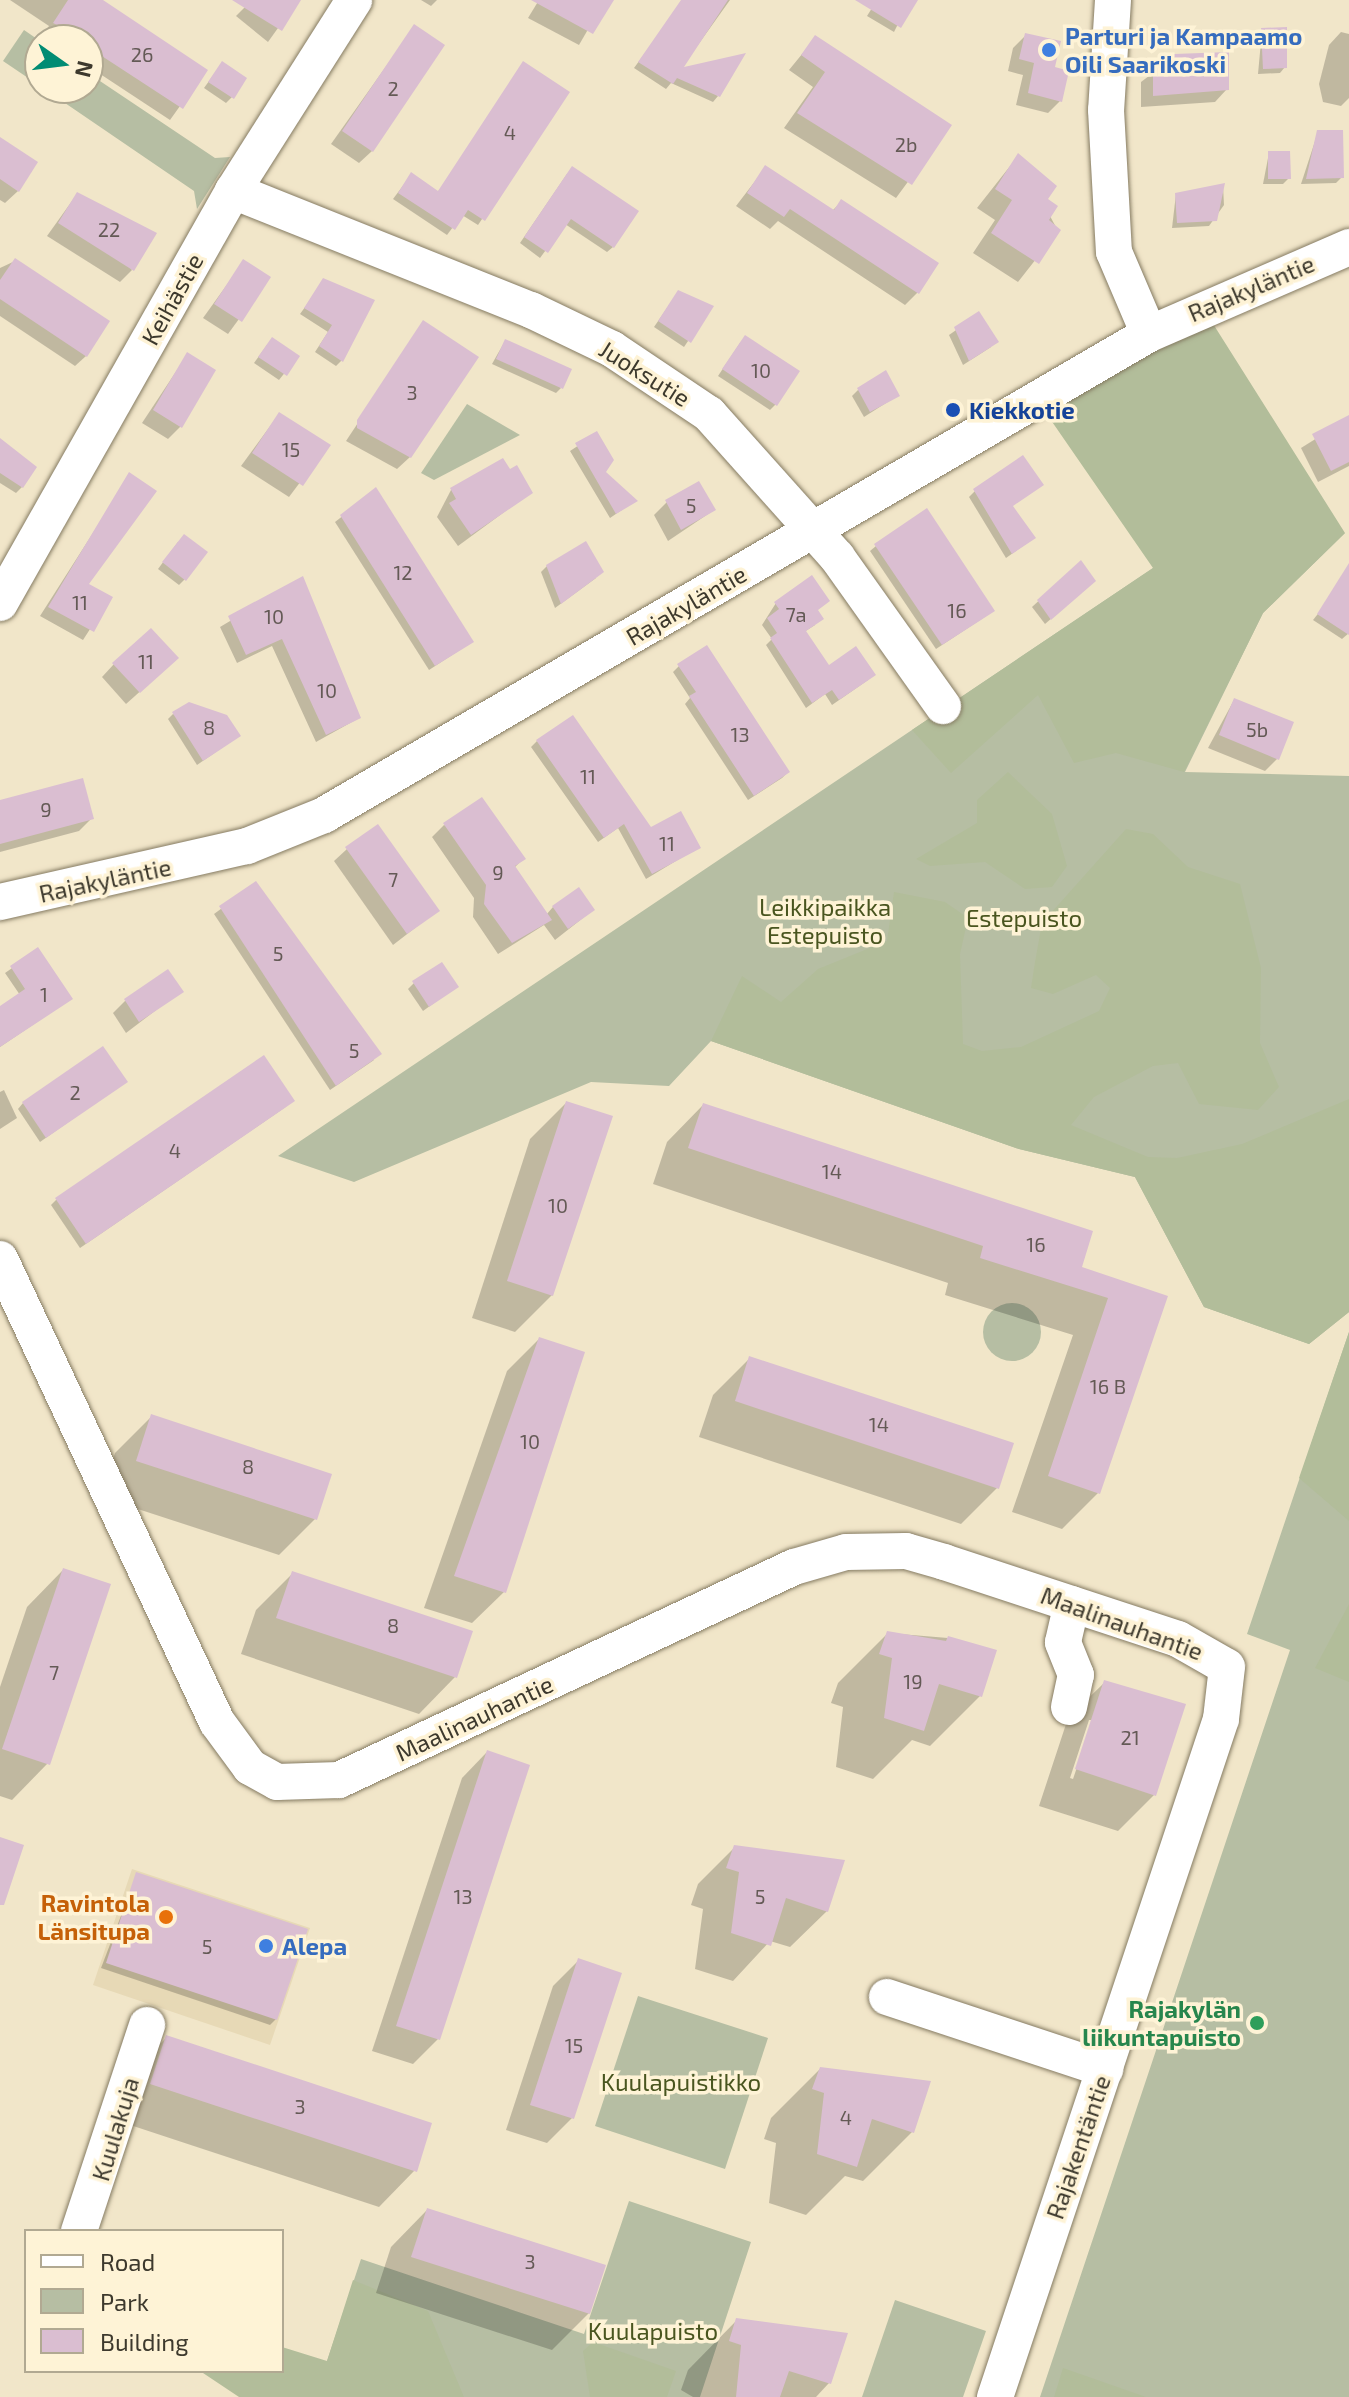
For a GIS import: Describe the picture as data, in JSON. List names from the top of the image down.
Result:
{
  "streets": {
    "street": [
      "Rajakyläntie",
      "Keihästie",
      "Juoksutie",
      "Maalinauhantie",
      "Kuulakuja",
      "Rajakentäntie"
    ]
  },
  "crossings": [
    ["Rajakyläntie", "Juoksutie"],
    ["Keihästie", "Juoksutie"],
    ["Maalinauhantie", "Rajakentäntie"]
  ],
  "parks": [
    "Leikkipaikka Estepuisto",
    "Estepuisto",
    "Kuulapuistikko",
    "Kuulapuisto"
  ],
  "places": [
    "Parturi ja Kampaamo Oili Saarikoski",
    "Kiekkotie",
    "Ravintola Länsitupa",
    "Alepa",
    "Rajakylän liikuntapuisto"
  ],
  "house_numbers": [
    "26",
    "2",
    "4",
    "2b",
    "22",
    "10",
    "3",
    "15",
    "5",
    "12",
    "11",
    "16",
    "7a",
    "10",
    "11",
    "10",
    "8",
    "5b",
    "13",
    "11",
    "9",
    "11",
    "9",
    "7",
    "5",
    "1",
    "5",
    "2",
    "4",
    "14",
    "10",
    "16",
    "16 B",
    "14",
    "10",
    "8",
    "8",
    "7",
    "19",
    "21",
    "13",
    "5",
    "5",
    "15",
    "3",
    "4",
    "3"
  ],
  "legend": ["Road", "Park", "Building"],
  "north": "right"
}
